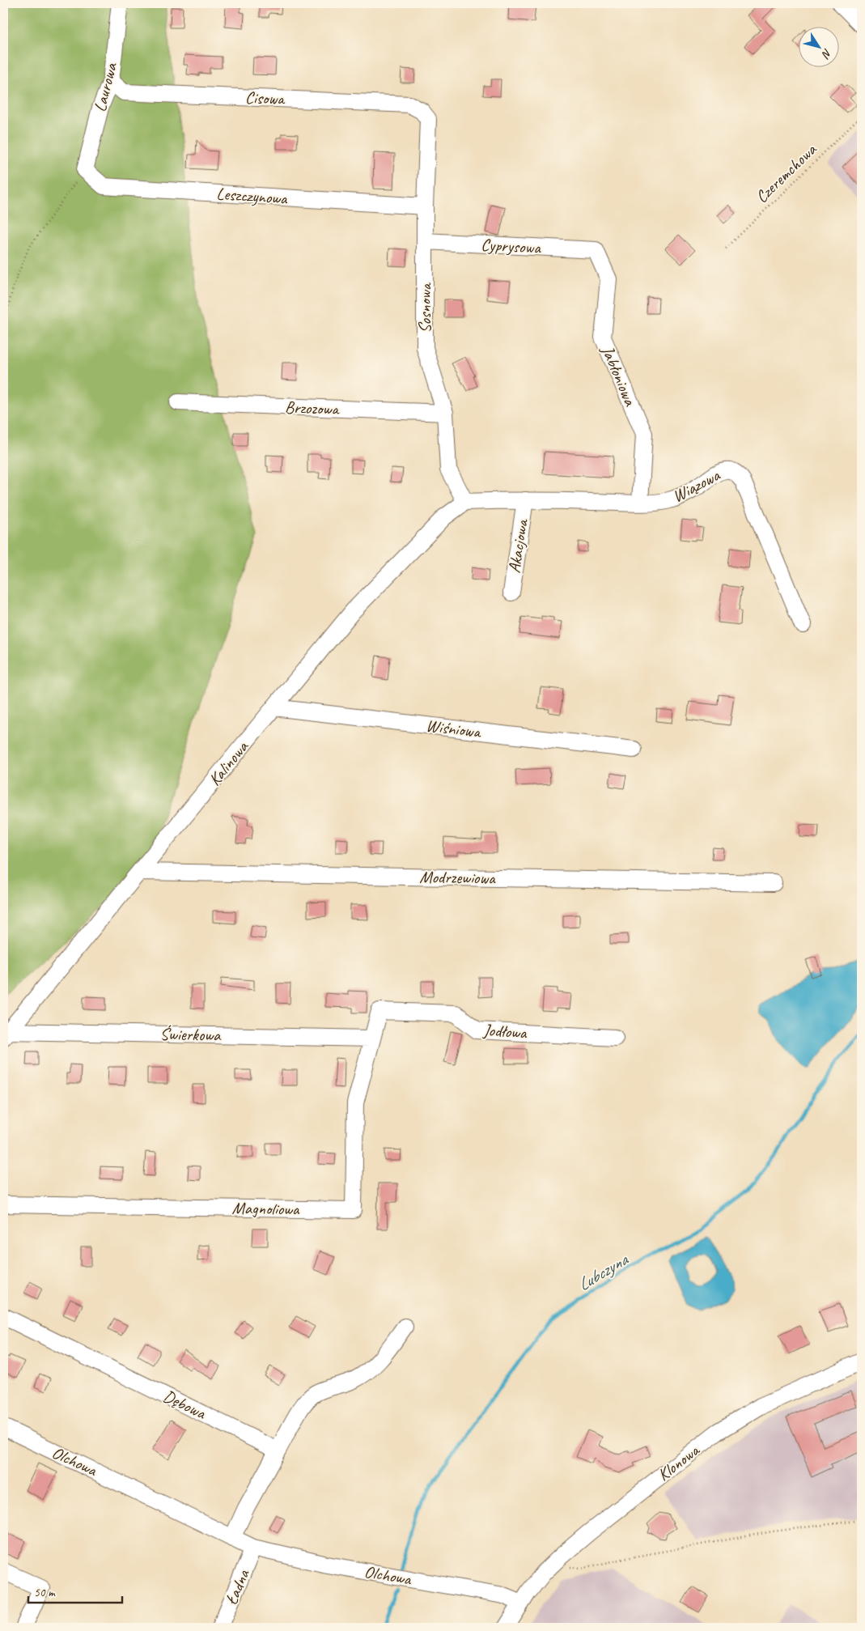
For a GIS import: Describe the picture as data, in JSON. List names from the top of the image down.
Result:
{
  "streets": {
    "street": [
      "Laurowa",
      "Cisowa",
      "Leszczynowa",
      "Cyprysowa",
      "Sosnowa",
      "Jabłoniowa",
      "Brzozowa",
      "Wiązowa",
      "Akacjowa",
      "Wiśniowa",
      "Kalinowa",
      "Modrzewiowa",
      "Jodłowa",
      "Świerkowa",
      "Magnoliowa",
      "Dębowa",
      "Olchowa",
      "Klonowa",
      "Ładna"
    ],
    "path": ["Czeremchowa"]
  },
  "crossings": [
    ["Laurowa", "Cisowa"],
    ["Laurowa", "Leszczynowa"],
    ["Cisowa", "Sosnowa"],
    ["Leszczynowa", "Sosnowa"],
    ["Cyprysowa", "Sosnowa"],
    ["Cyprysowa", "Jabłoniowa"],
    ["Sosnowa", "Brzozowa"],
    ["Sosnowa", "Wiązowa"],
    ["Sosnowa", "Kalinowa"],
    ["Jabłoniowa", "Wiązowa"],
    ["Wiązowa", "Akacjowa"],
    ["Wiązowa", "Kalinowa"],
    ["Wiśniowa", "Kalinowa"],
    ["Kalinowa", "Modrzewiowa"],
    ["Kalinowa", "Świerkowa"],
    ["Jodłowa", "Świerkowa"],
    ["Jodłowa", "Magnoliowa"],
    ["Świerkowa", "Magnoliowa"],
    ["Olchowa", "Klonowa"],
    ["Olchowa", "Ładna"]
  ],
  "water": ["Lubczyna"],
  "scale_bar": "50 m",
  "north": "bottom right"
}
